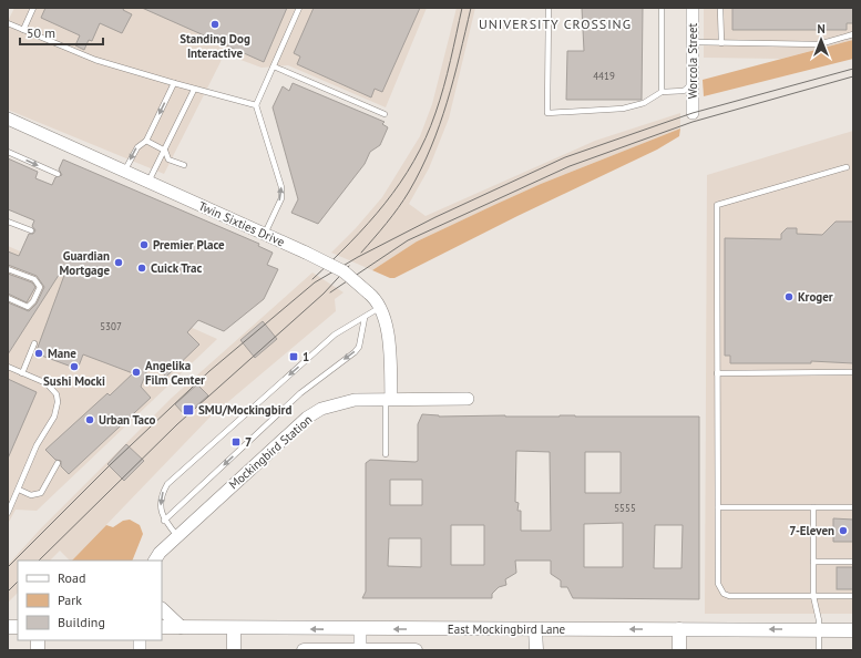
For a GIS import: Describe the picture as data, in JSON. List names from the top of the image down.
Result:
{
  "streets": {
    "main road": ["East Mockingbird Lane"],
    "street": ["Worcola Street", "Twin Sixties Drive", "Mockingbird Station"]
  },
  "crossings": [
    ["Twin Sixties Drive", "Mockingbird Station"]
  ],
  "one_way": ["East Mockingbird Lane"],
  "districts": ["UNIVERSITY CROSSING"],
  "places": {
    "other": [
      "Standing Dog Interactive",
      "Premier Place",
      "Guardian Mortgage",
      "Cuick Trac",
      "Kroger",
      "Mane",
      "Sushi Mocki",
      "Angelika Film Center",
      "Urban Taco",
      "7-Eleven"
    ],
    "transit": ["1", "SMU/Mockingbird", "7"]
  },
  "house_numbers": ["4419", "5307", "5555"],
  "legend": ["Road", "Park", "Building"],
  "scale_bar": "50 m",
  "north": "top"
}
